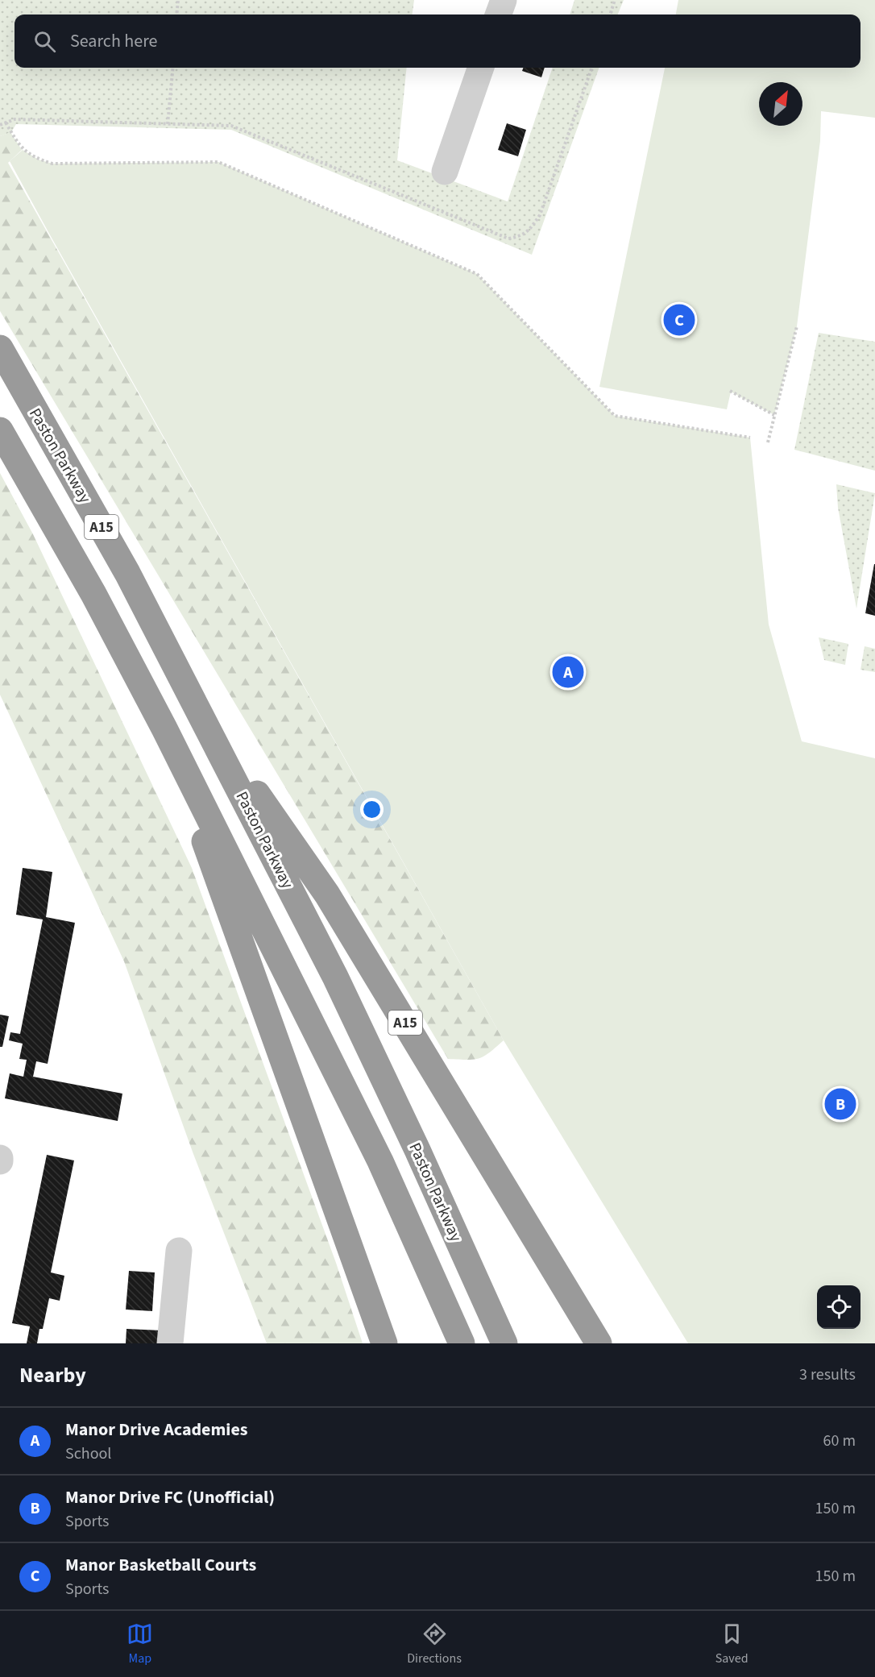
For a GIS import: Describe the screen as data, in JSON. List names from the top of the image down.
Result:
{
  "streets": {
    "highway": ["Paston Parkway", "A15"]
  },
  "crossings": [
    ["Paston Parkway", "A15"]
  ],
  "north": "top right",
  "page": {
    "search": "Search here",
    "pins": ["C", "A", "B"],
    "heading": ["Nearby", "3 results"],
    "list": [
      {
        "mark": "A",
        "name": "Manor Drive Academies",
        "note": "School",
        "value": "60 m"
      },
      {
        "mark": "B",
        "name": "Manor Drive FC (Unofficial)",
        "note": "Sports",
        "value": "150 m"
      },
      {
        "mark": "C",
        "name": "Manor Basketball Courts",
        "note": "Sports",
        "value": "150 m"
      }
    ],
    "nav": ["Map", "Directions", "Saved"]
  }
}
